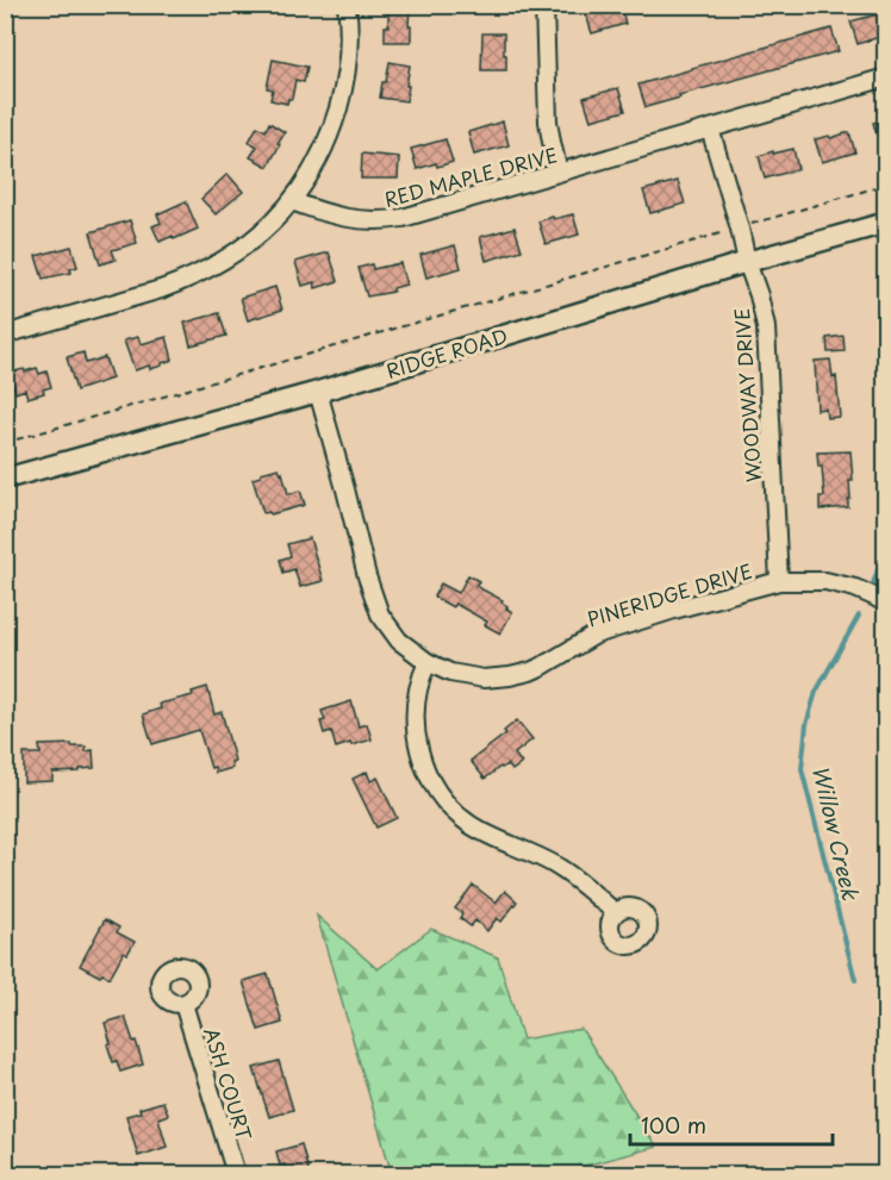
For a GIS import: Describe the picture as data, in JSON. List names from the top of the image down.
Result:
{
  "streets": {
    "street": [
      "RED MAPLE DRIVE",
      "RIDGE ROAD",
      "WOODWAY DRIVE",
      "PINERIDGE DRIVE",
      "ASH COURT"
    ]
  },
  "crossings": [
    ["RED MAPLE DRIVE", "WOODWAY DRIVE"],
    ["RIDGE ROAD", "WOODWAY DRIVE"],
    ["RIDGE ROAD", "PINERIDGE DRIVE"],
    ["WOODWAY DRIVE", "PINERIDGE DRIVE"]
  ],
  "water": ["Willow Creek"],
  "scale_bar": "100 m"
}
